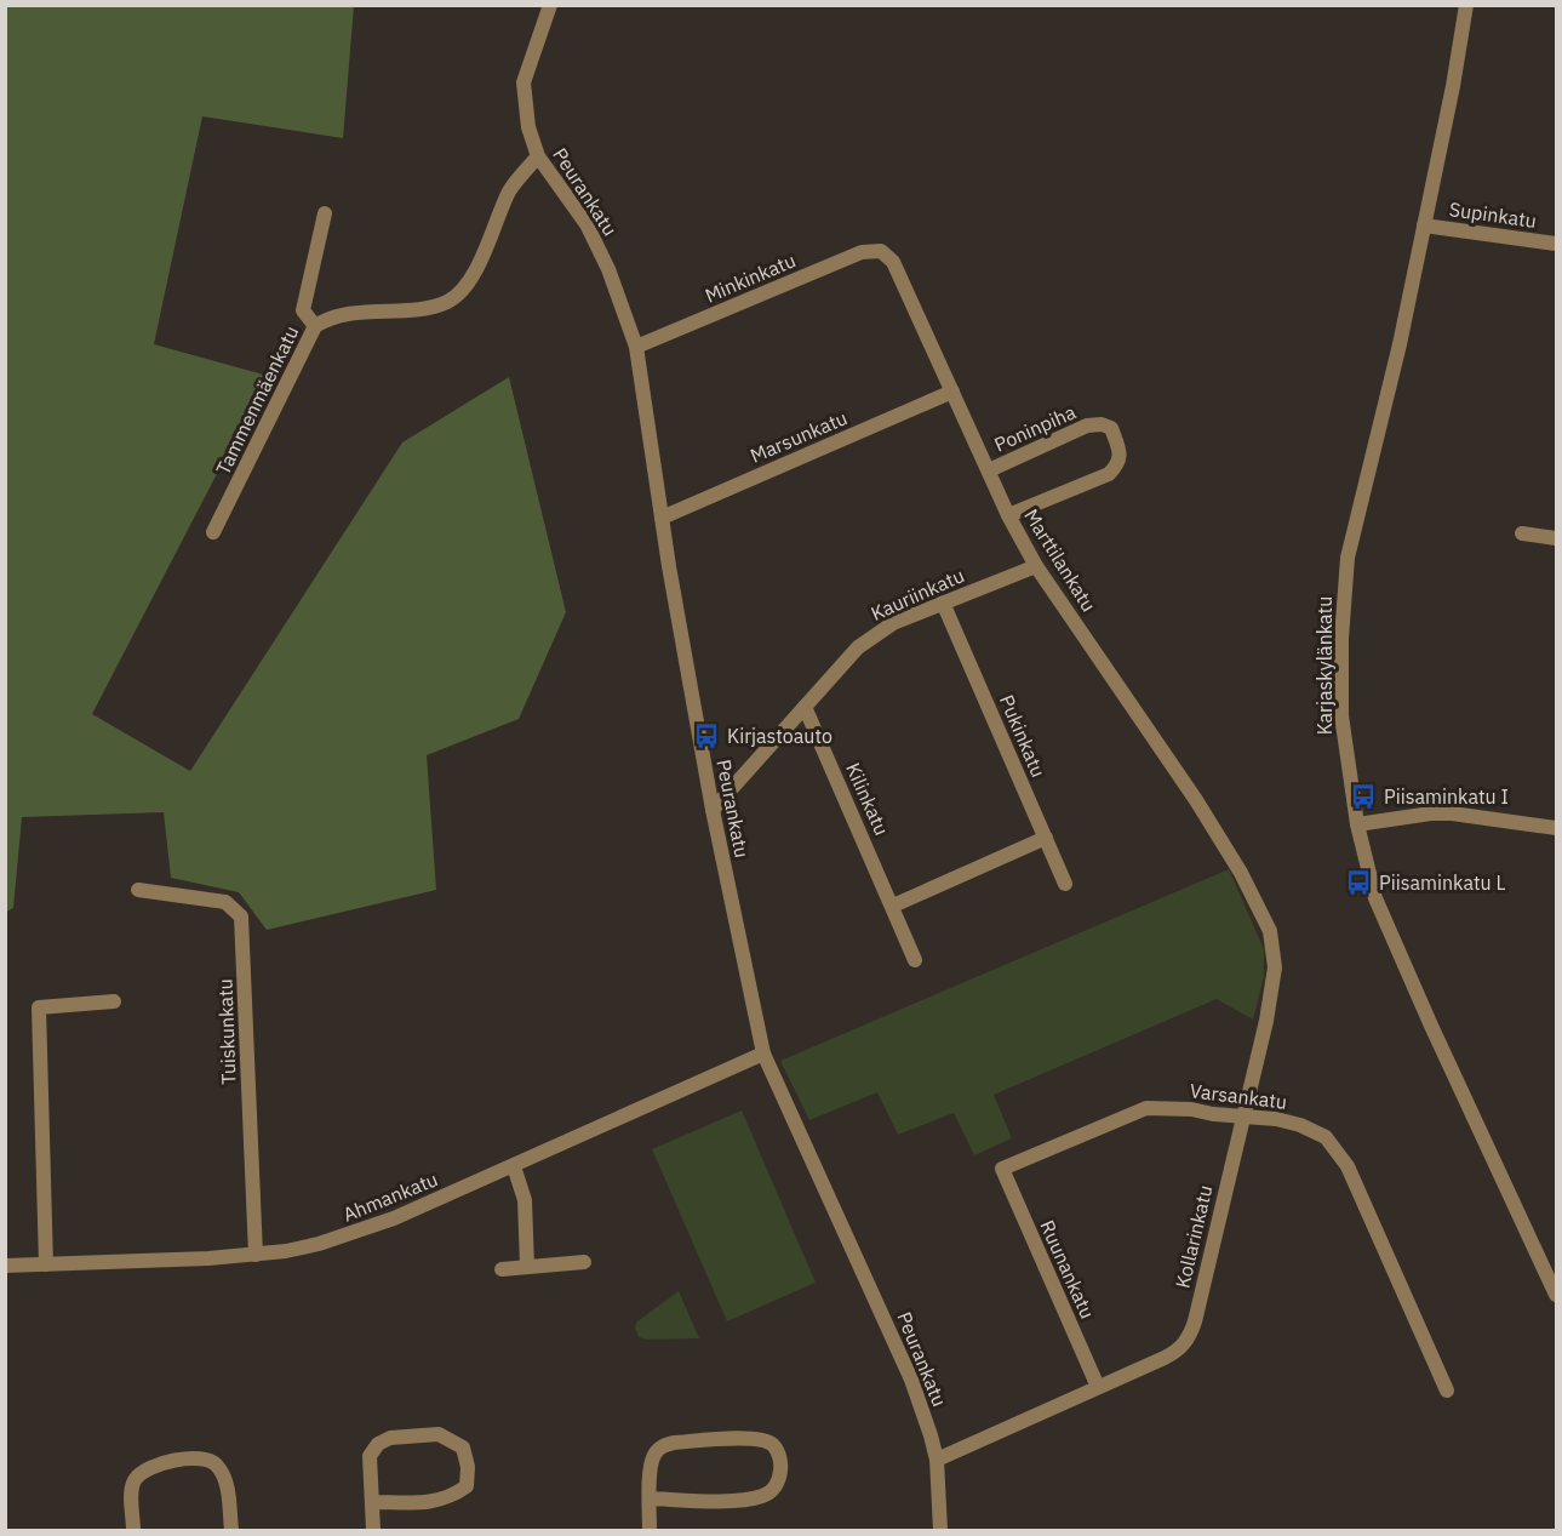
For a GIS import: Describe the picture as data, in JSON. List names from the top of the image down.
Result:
{
  "streets": {
    "street": [
      "Peurankatu",
      "Supinkatu",
      "Minkinkatu",
      "Tammenmäenkatu",
      "Poninpiha",
      "Marsunkatu",
      "Marttilankatu",
      "Kauriinkatu",
      "Karjaskylänkatu",
      "Pukinkatu",
      "Kilinkatu",
      "Tuiskunkatu",
      "Varsankatu",
      "Ahmankatu",
      "Kollarinkatu",
      "Ruunankatu"
    ]
  },
  "crossings": [
    ["Peurankatu", "Minkinkatu"],
    ["Peurankatu", "Tammenmäenkatu"],
    ["Peurankatu", "Marsunkatu"],
    ["Peurankatu", "Kauriinkatu"],
    ["Peurankatu", "Ahmankatu"],
    ["Peurankatu", "Kollarinkatu"],
    ["Supinkatu", "Karjaskylänkatu"],
    ["Minkinkatu", "Marttilankatu"],
    ["Poninpiha", "Marttilankatu"],
    ["Marsunkatu", "Marttilankatu"],
    ["Marttilankatu", "Kauriinkatu"],
    ["Marttilankatu", "Kollarinkatu"],
    ["Kauriinkatu", "Pukinkatu"],
    ["Kauriinkatu", "Kilinkatu"],
    ["Tuiskunkatu", "Ahmankatu"],
    ["Varsankatu", "Kollarinkatu"],
    ["Varsankatu", "Ruunankatu"],
    ["Kollarinkatu", "Ruunankatu"]
  ],
  "places": {
    "bus stop": ["Kirjastoauto", "Piisaminkatu I", "Piisaminkatu L"]
  }
}
